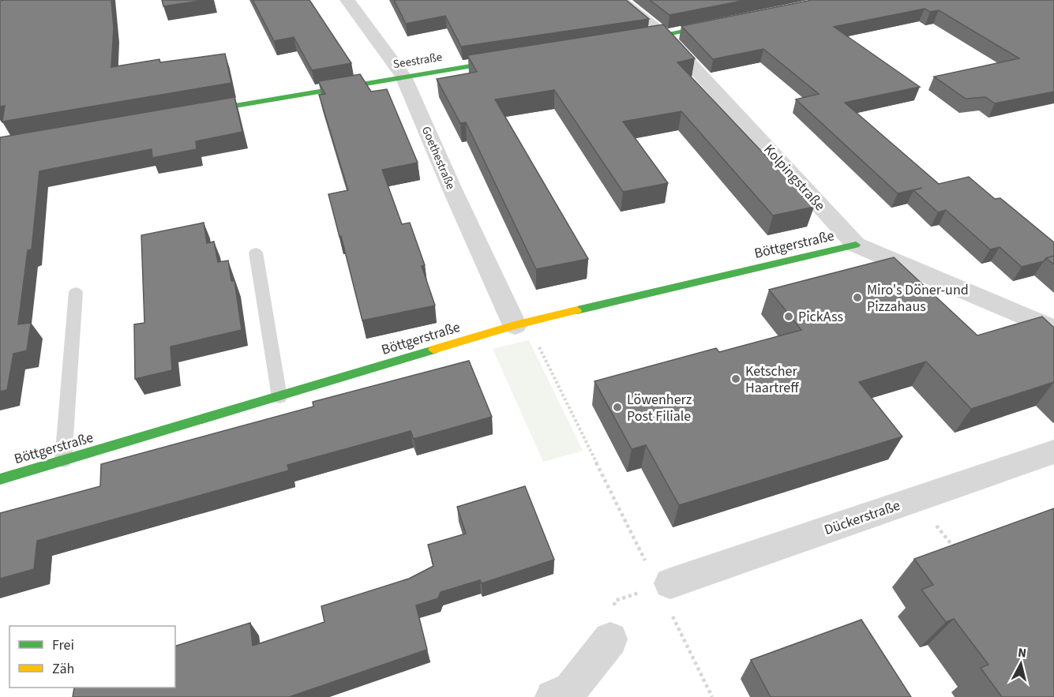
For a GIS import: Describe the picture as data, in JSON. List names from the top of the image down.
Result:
{
  "streets": {
    "street": [
      "Seestraße",
      "Goethestraße",
      "Kolpingstraße",
      "Böttgerstraße",
      "Dückerstraße"
    ]
  },
  "crossings": [
    ["Seestraße", "Goethestraße"],
    ["Goethestraße", "Böttgerstraße"],
    ["Kolpingstraße", "Böttgerstraße"]
  ],
  "places": [
    "Miro's Döner-und Pizzahaus",
    "PickAss",
    "Ketscher Haartreff",
    "Löwenherz Post Filiale"
  ],
  "legend": ["Frei", "Zäh"],
  "north": "top"
}
